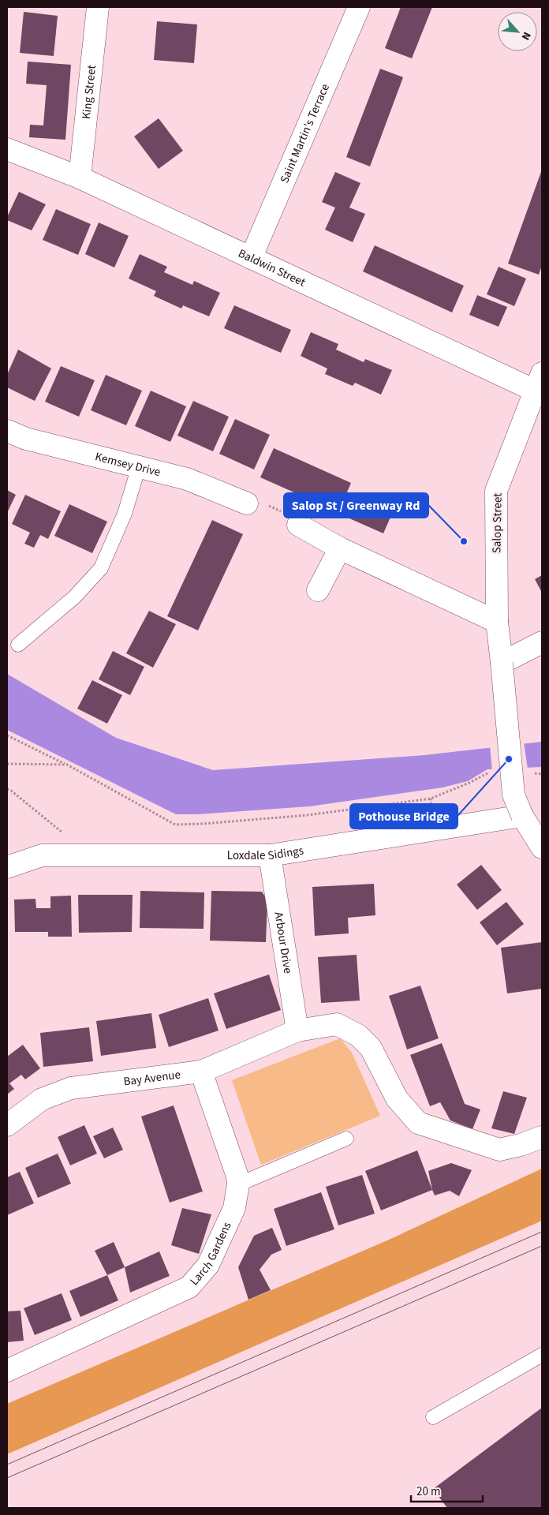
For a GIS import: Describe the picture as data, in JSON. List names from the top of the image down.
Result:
{
  "streets": {
    "street": [
      "King Street",
      "Saint Martin's Terrace",
      "Baldwin Street",
      "Kemsey Drive",
      "Salop Street",
      "Loxdale Sidings",
      "Arbour Drive",
      "Bay Avenue",
      "Larch Gardens"
    ]
  },
  "crossings": [
    ["King Street", "Baldwin Street"],
    ["Saint Martin's Terrace", "Baldwin Street"],
    ["Baldwin Street", "Salop Street"],
    ["Salop Street", "Loxdale Sidings"],
    ["Loxdale Sidings", "Arbour Drive"],
    ["Arbour Drive", "Bay Avenue"],
    ["Bay Avenue", "Larch Gardens"]
  ],
  "places": ["Salop St / Greenway Rd", "Pothouse Bridge"],
  "scale_bar": "20 m",
  "north": "bottom right"
}
